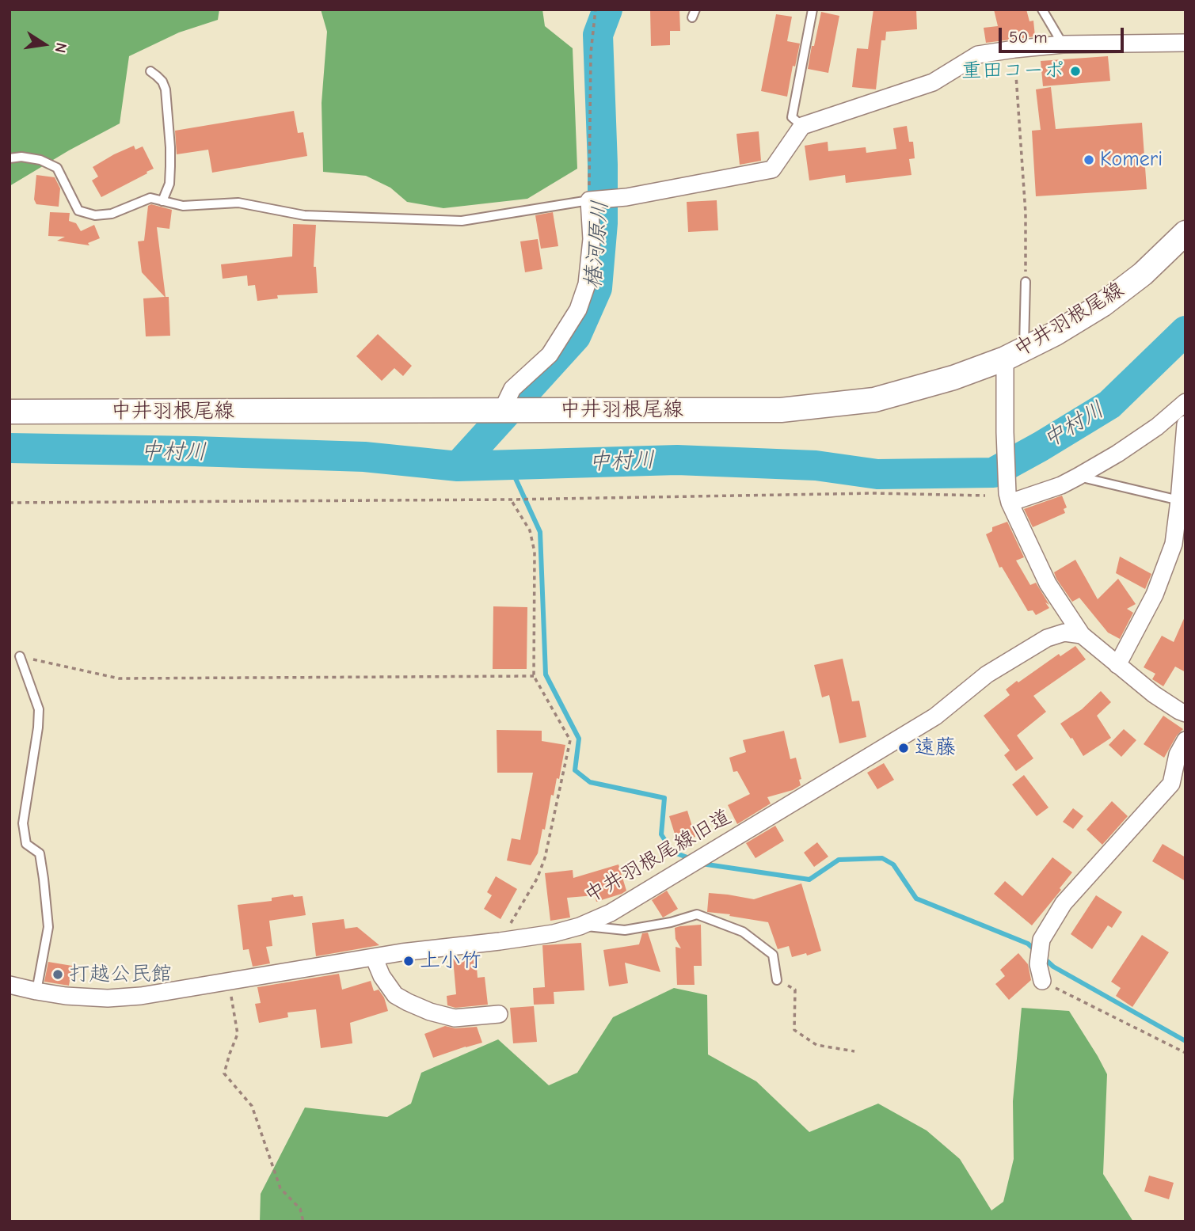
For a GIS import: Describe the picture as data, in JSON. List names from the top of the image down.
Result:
{
  "streets": {
    "main road": ["中井羽根尾線"],
    "street": ["中井羽根尾線旧道"]
  },
  "water": ["椿河原川", "中村川"],
  "places": [
    "重田コーポ",
    "Komeri",
    "遠藤",
    "上小竹",
    "打越公民館"
  ],
  "scale_bar": "50 m",
  "north": "right"
}
